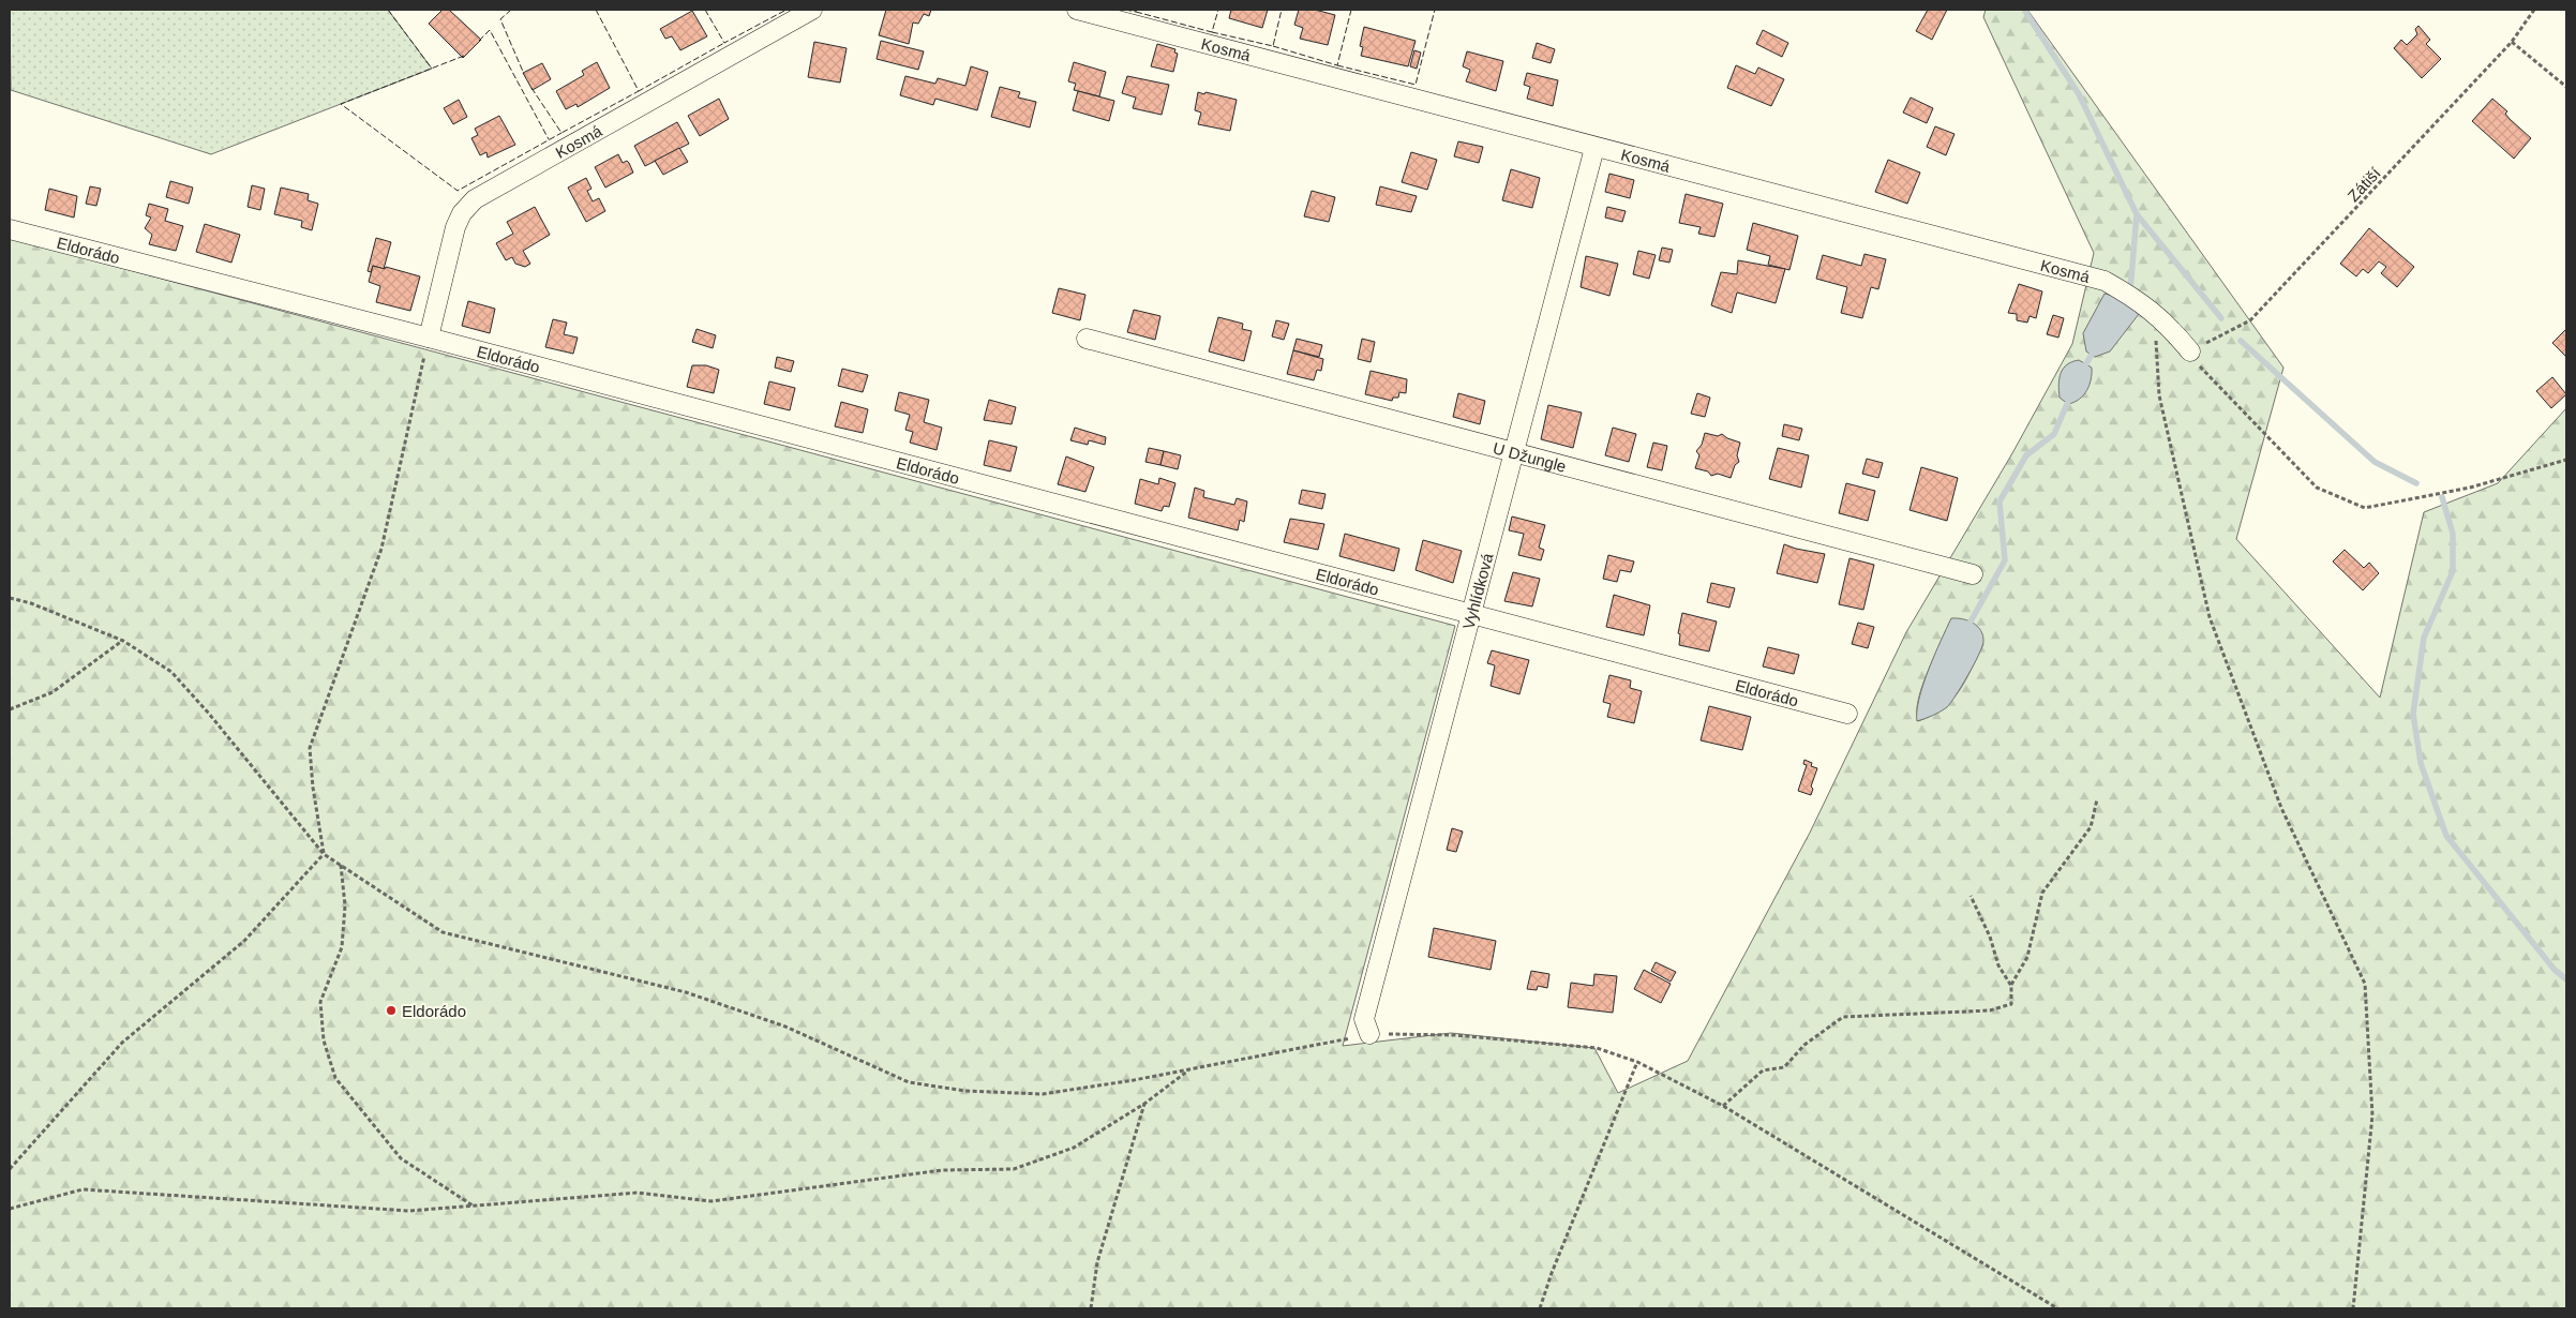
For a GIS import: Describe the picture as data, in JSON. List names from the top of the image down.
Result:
{
  "streets": {
    "street": [
      "Kosmá",
      "Eldorádo",
      "U Džungle",
      "Vyhlídková"
    ],
    "path": ["Zátiší"]
  },
  "crossings": [
    ["Kosmá", "Zátiší"],
    ["Kosmá", "Eldorádo"],
    ["Kosmá", "Vyhlídková"],
    ["Eldorádo", "Vyhlídková"],
    ["U Džungle", "Vyhlídková"]
  ],
  "places": ["Eldorádo"]
}
